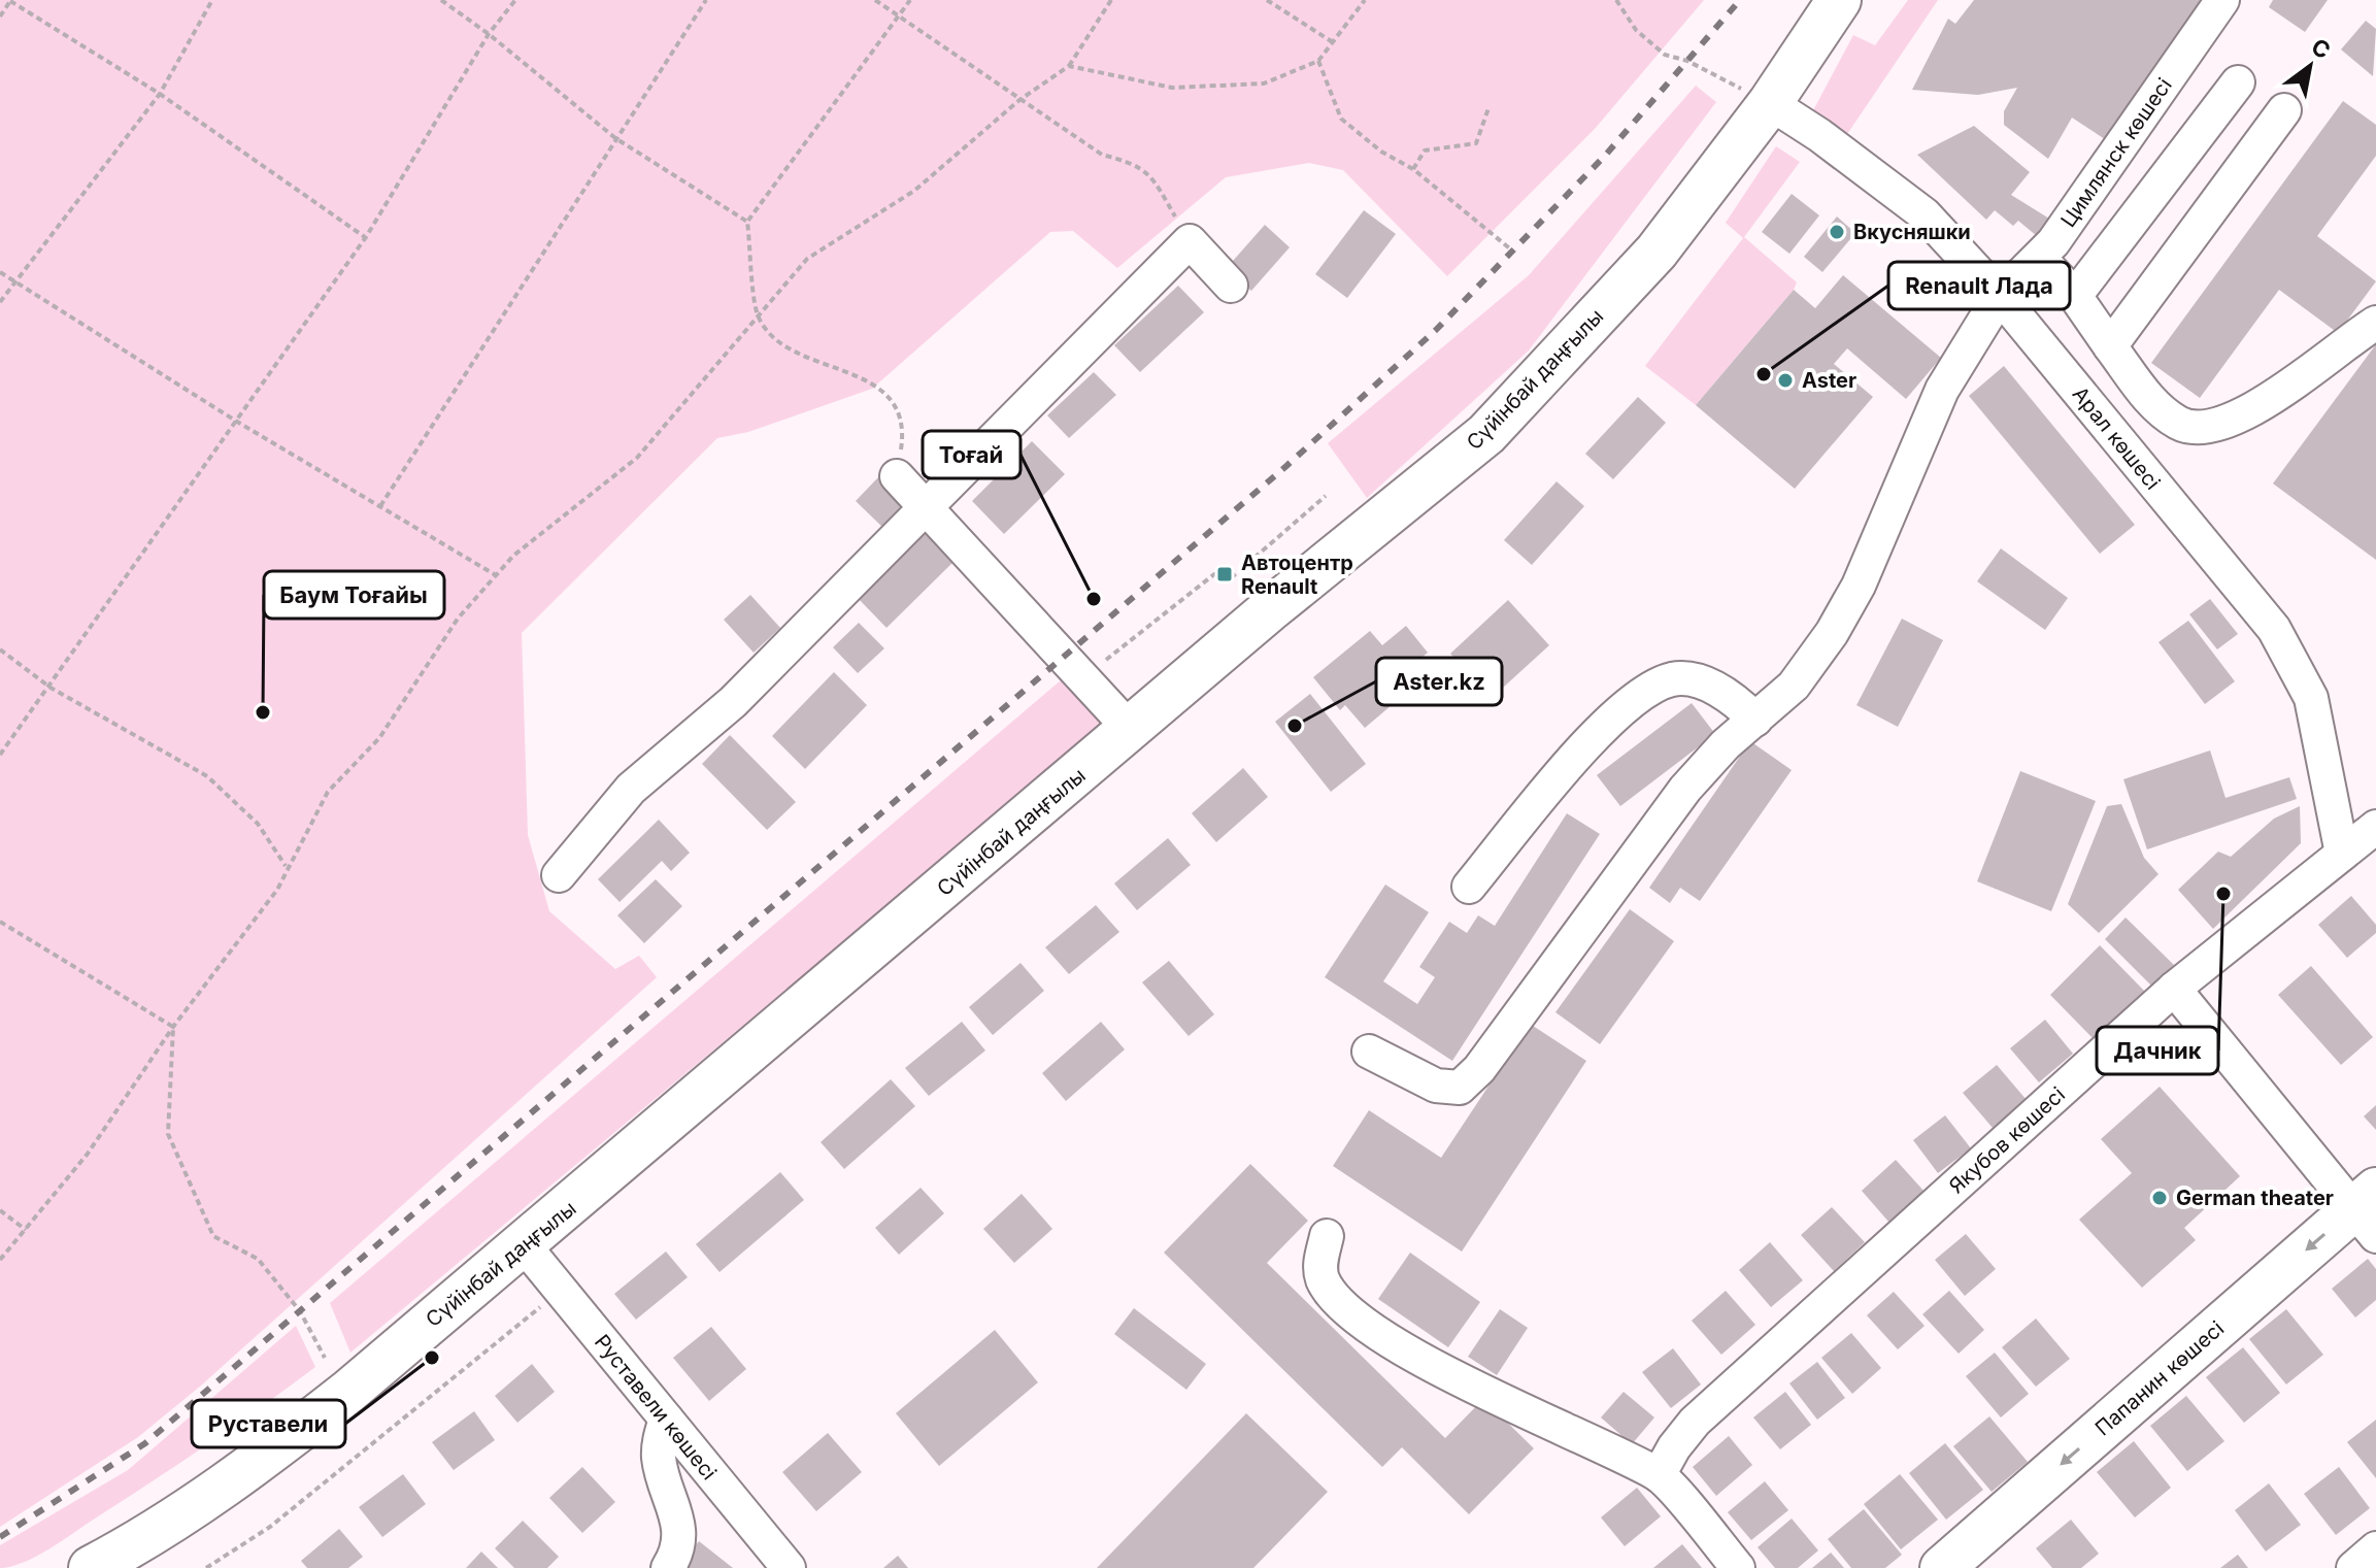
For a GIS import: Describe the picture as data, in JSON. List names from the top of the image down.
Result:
{
  "streets": {
    "main road": ["Сүйінбай даңғылы", "Папанин көшесі"],
    "street": [
      "Цимлянск көшесі",
      "Арал көшесі",
      "Якубов көшесі",
      "Руставели көшесі"
    ]
  },
  "crossings": [
    ["Цимлянск көшесі", "Арал көшесі"],
    ["Сүйінбай даңғылы", "Арал көшесі"],
    ["Сүйінбай даңғылы", "Руставели көшесі"],
    ["Арал көшесі", "Якубов көшесі"]
  ],
  "one_way": ["Папанин көшесі"],
  "places": {
    "other": [
      "Вкусняшки",
      "Renault Лада",
      "Aster",
      "Тоғай",
      "Баум Тоғайы",
      "Aster.kz",
      "Дачник",
      "German theater",
      "Руставели"
    ],
    "transit": ["Автоцентр Renault"]
  },
  "north": "top right"
}
